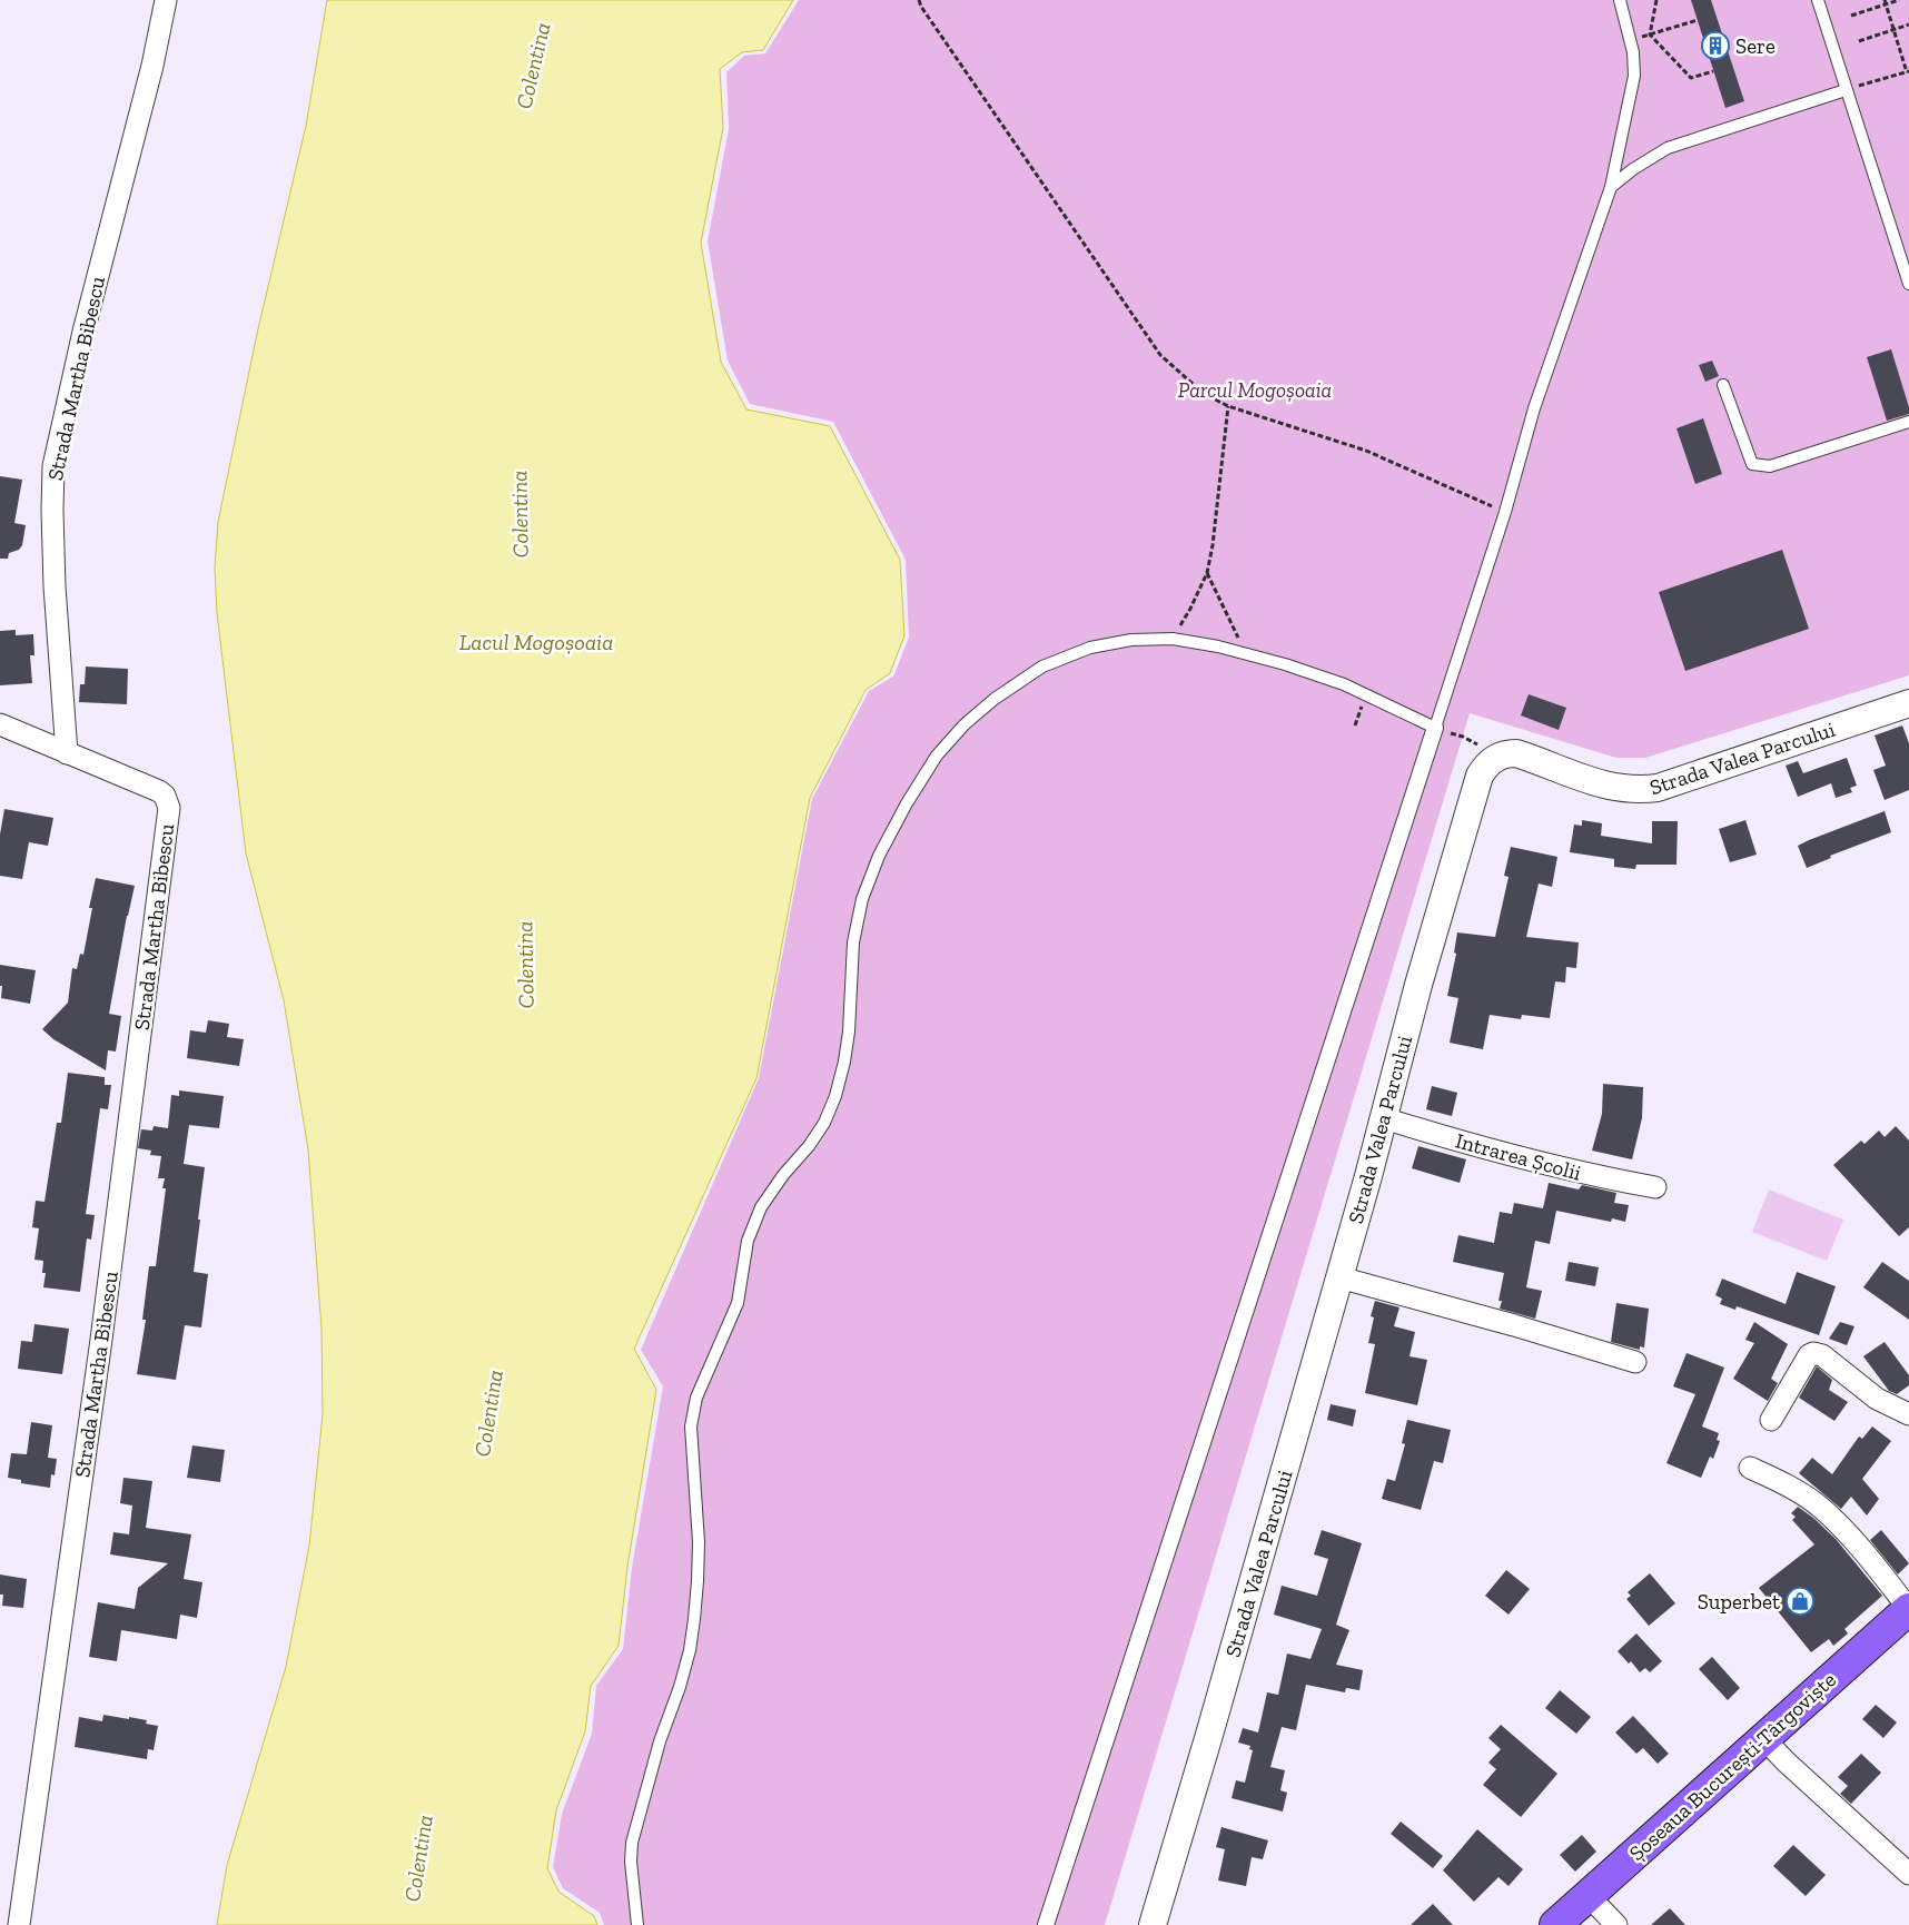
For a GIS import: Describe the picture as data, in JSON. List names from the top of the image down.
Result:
{
  "streets": {
    "main road": ["Șoseaua București-Târgoviște"],
    "street": ["Strada Martha Bibescu", "Strada Valea Parcului", "Intrarea Școlii"]
  },
  "crossings": [
    ["Strada Valea Parcului", "Intrarea Școlii"]
  ],
  "water": ["Colentina", "Lacul Mogoșoaia"],
  "parks": ["Parcul Mogoșoaia"],
  "places": {
    "building": ["Sere"],
    "shop": ["Superbet"]
  }
}
